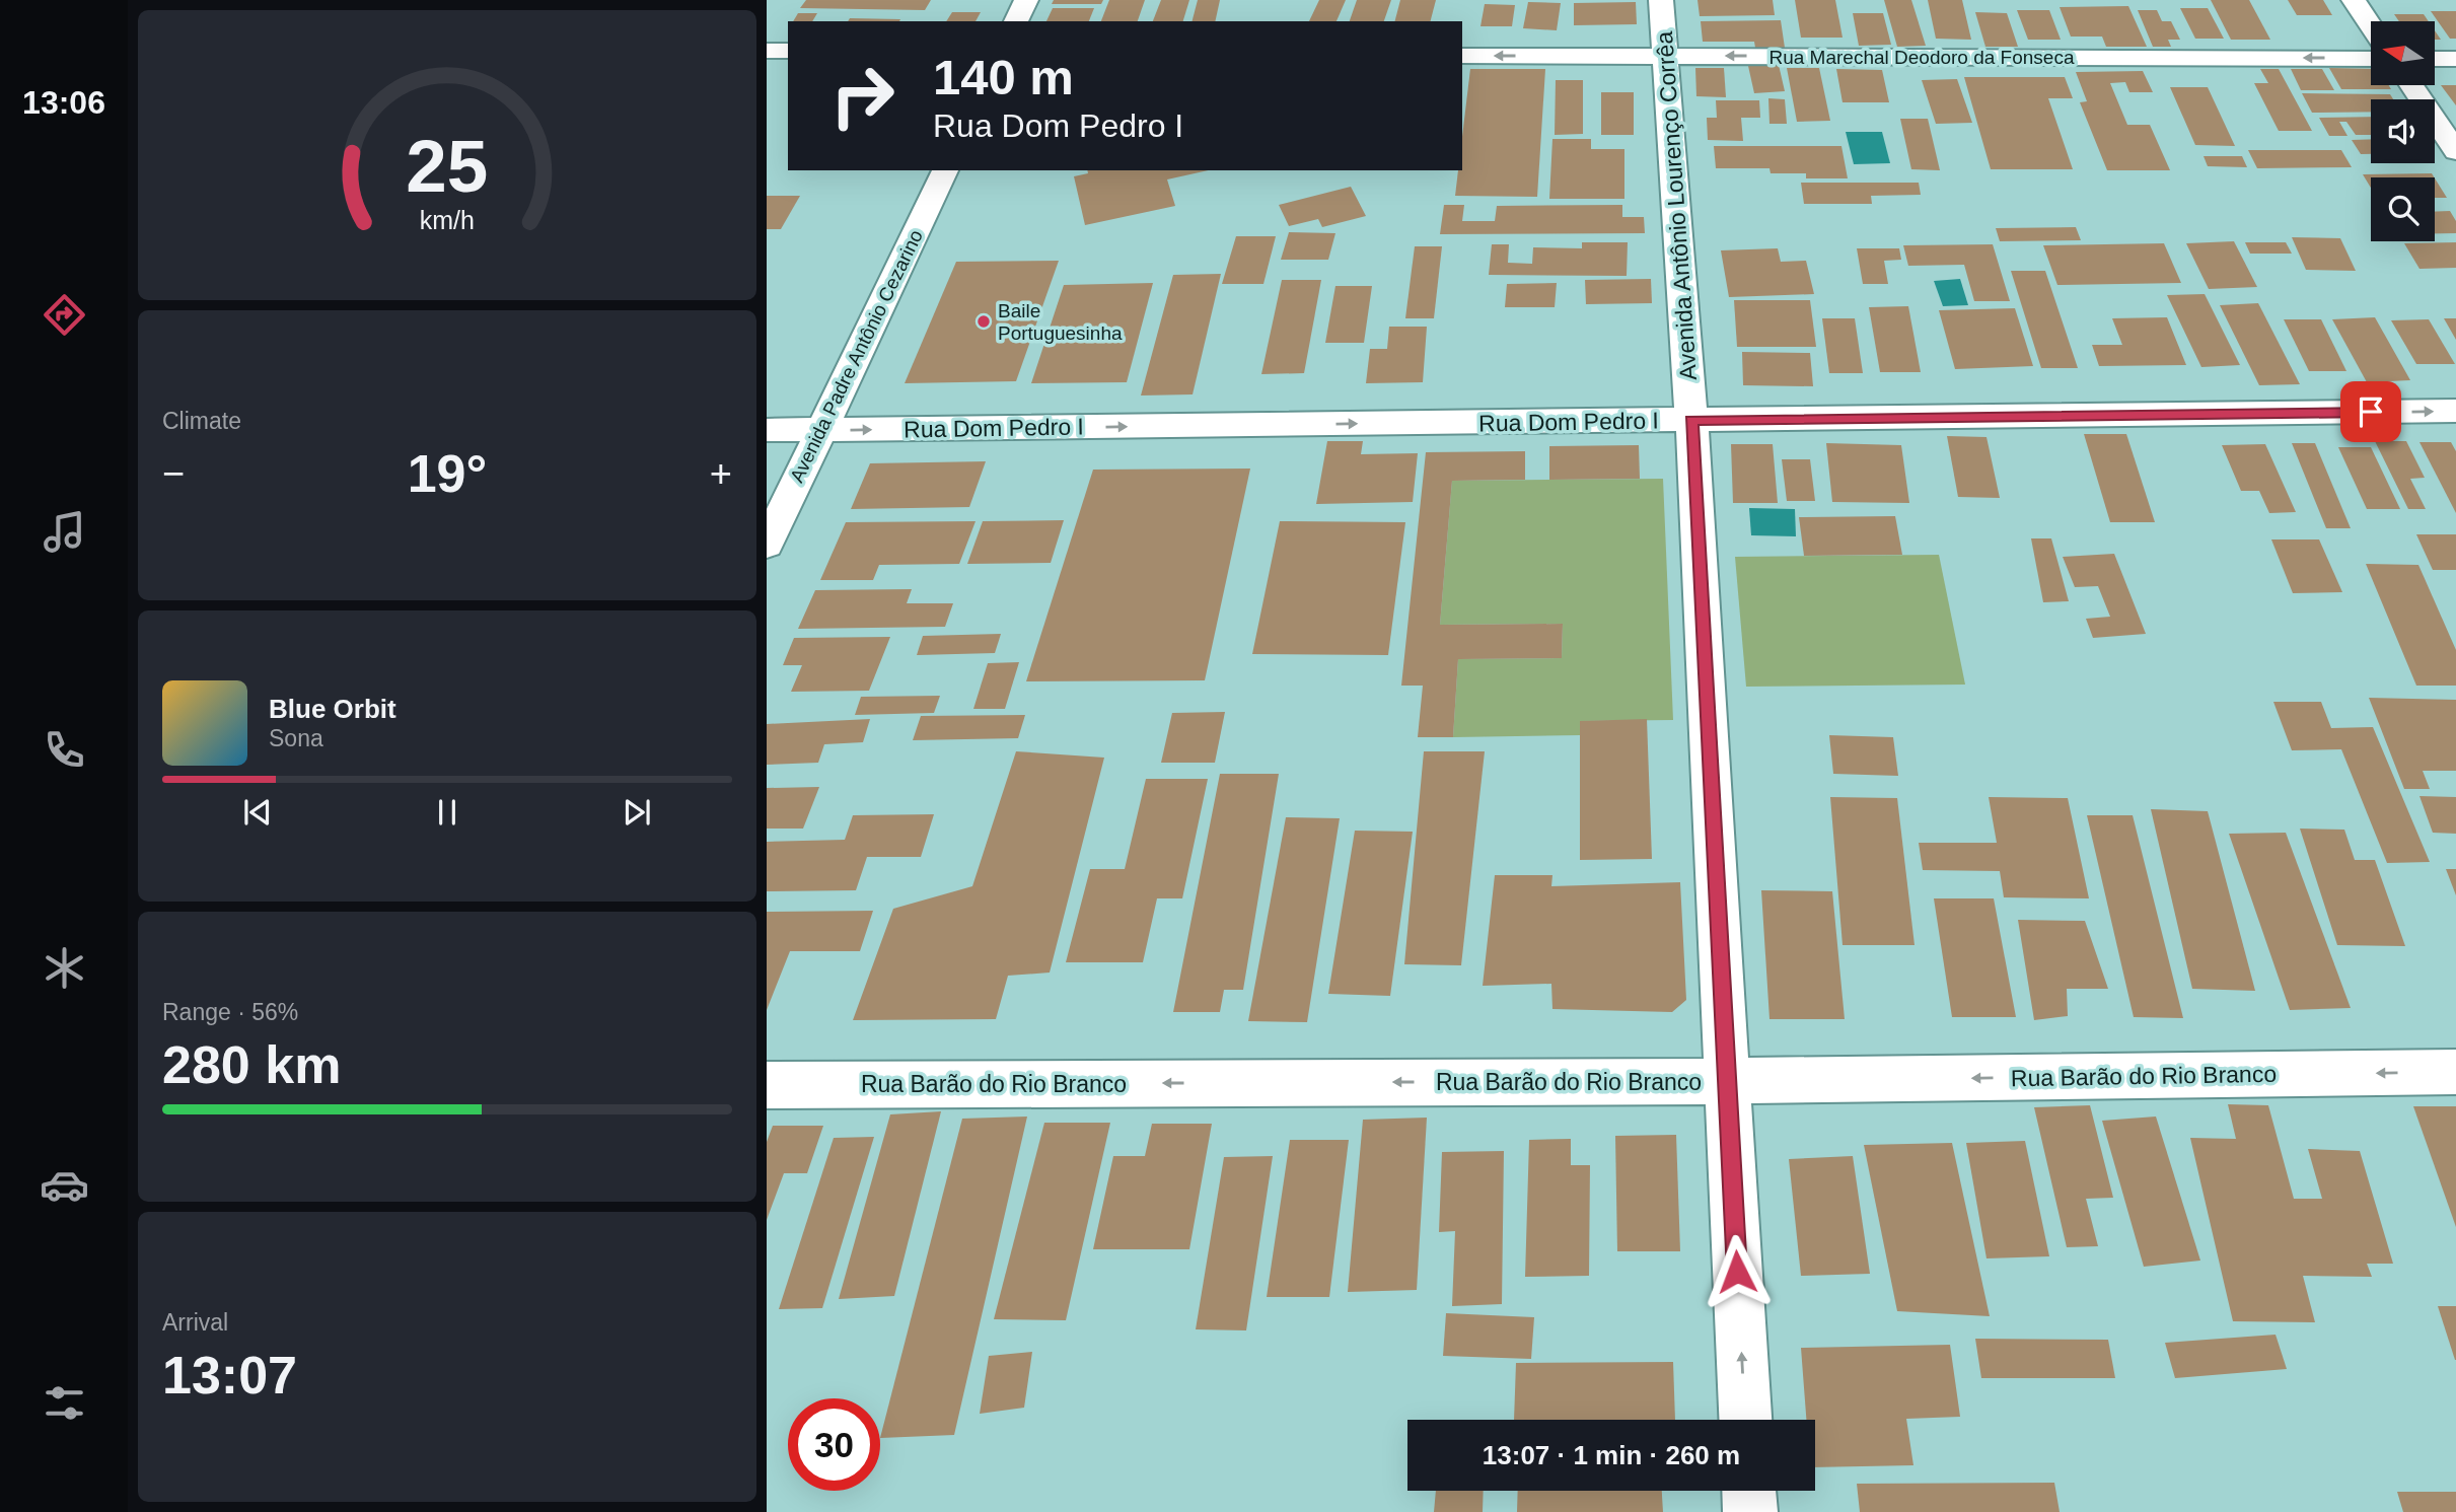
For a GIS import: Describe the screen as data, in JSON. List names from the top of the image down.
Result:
{
  "streets": {
    "street": [
      "Rua Marechal Deodoro da Fonseca",
      "Avenida Antônio Lourenço Corrêa",
      "Avenida Padre Antônio Cezarino",
      "Rua Dom Pedro I",
      "Rua Barão do Rio Branco"
    ]
  },
  "crossings": [
    ["Rua Marechal Deodoro da Fonseca", "Avenida Antônio Lourenço Corrêa"],
    ["Avenida Antônio Lourenço Corrêa", "Rua Dom Pedro I"],
    ["Avenida Antônio Lourenço Corrêa", "Rua Barão do Rio Branco"],
    ["Avenida Padre Antônio Cezarino", "Rua Dom Pedro I"]
  ],
  "one_way": ["Rua Marechal Deodoro da Fonseca", "Rua Dom Pedro I", "Rua Barão do Rio Branco"],
  "places": ["Baile Portuguesinha"],
  "north": "left",
  "page": {
    "tabs": "13:06",
    "turn": ["140 m", "Rua Dom Pedro I"],
    "tile": [
      "Climate",
      ["Range · 56%", "280 km"],
      ["Arrival", "13:07"]
    ],
    "heat": ["−", "19°", "+"],
    "song": ["Blue Orbit", "Sona"],
    "limit": "30",
    "trip": "13:07 · 1 min · 260 m",
    "gauge": ["25", "km/h"]
  }
}
